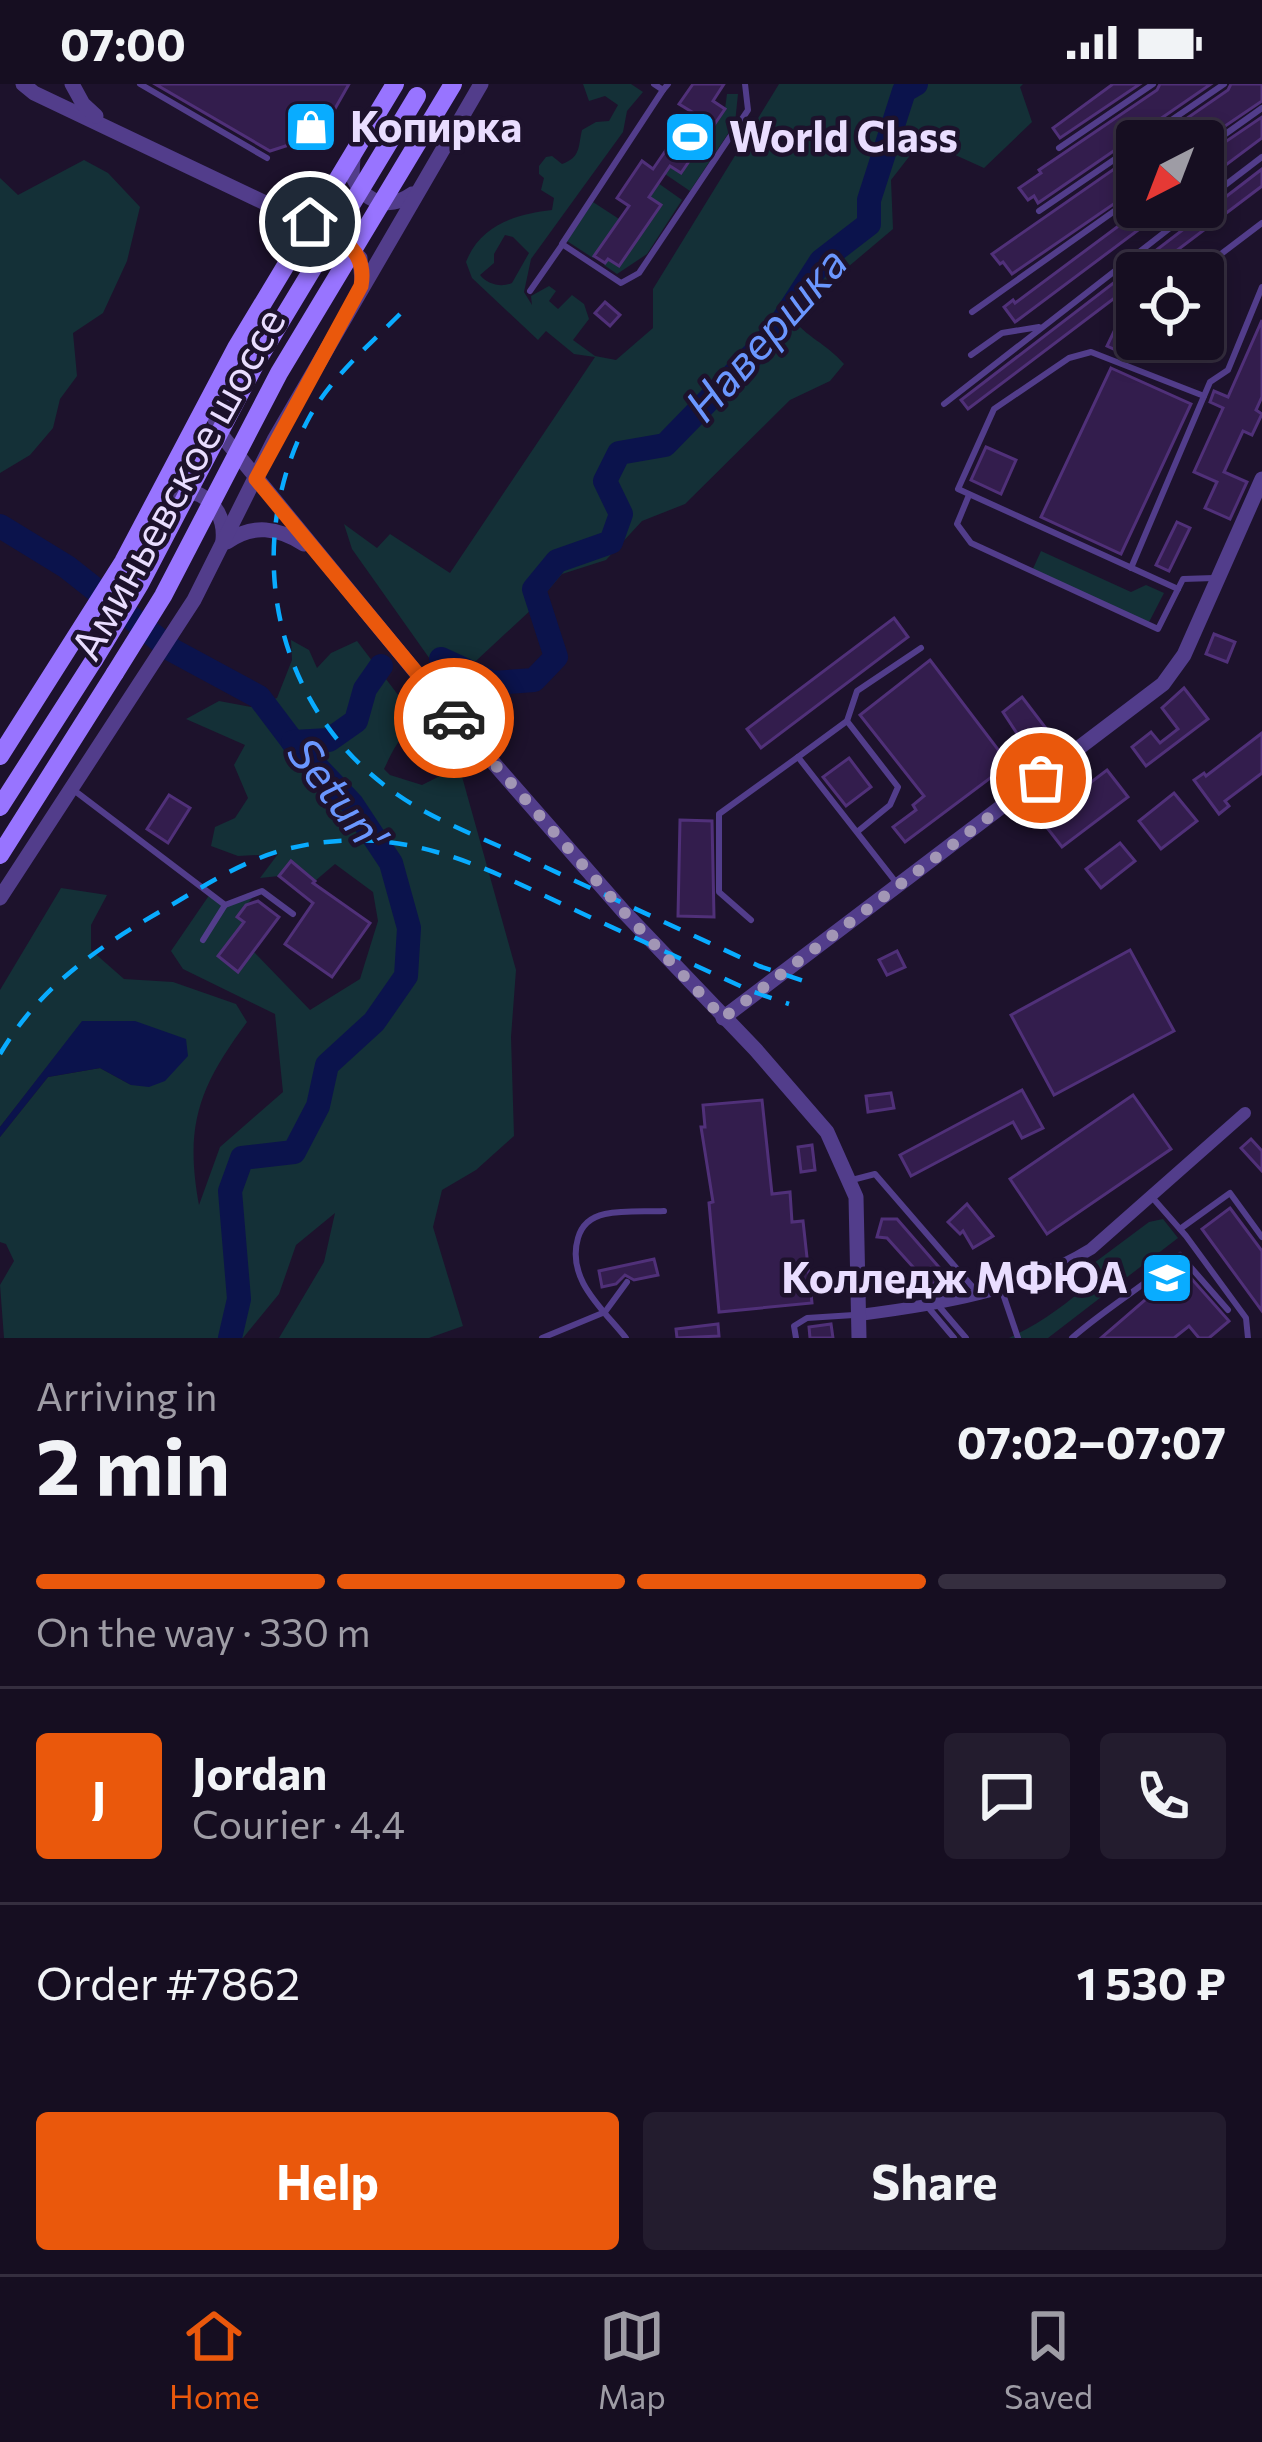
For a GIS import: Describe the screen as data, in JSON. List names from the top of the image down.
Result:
{
  "streets": {
    "main road": ["Аминьевское шоссе"]
  },
  "water": ["Навершка", "Setun'"],
  "places": {
    "shop": ["Копирка"],
    "sports": ["World Class"],
    "school or university": ["Колледж МФЮА"]
  },
  "north": "bottom left",
  "page": {
    "status": "07:00",
    "heading": ["2 min", "Arriving in", "07:02–07:07"],
    "panel": [
      "Jordan",
      "Courier · 4.4",
      "Order #7862",
      "1 530 ₽"
    ],
    "bar": "On the way · 330 m",
    "round": "J",
    "buttons": ["Help", "Share"],
    "tabs": ["Home", "Map", "Saved"]
  }
}
